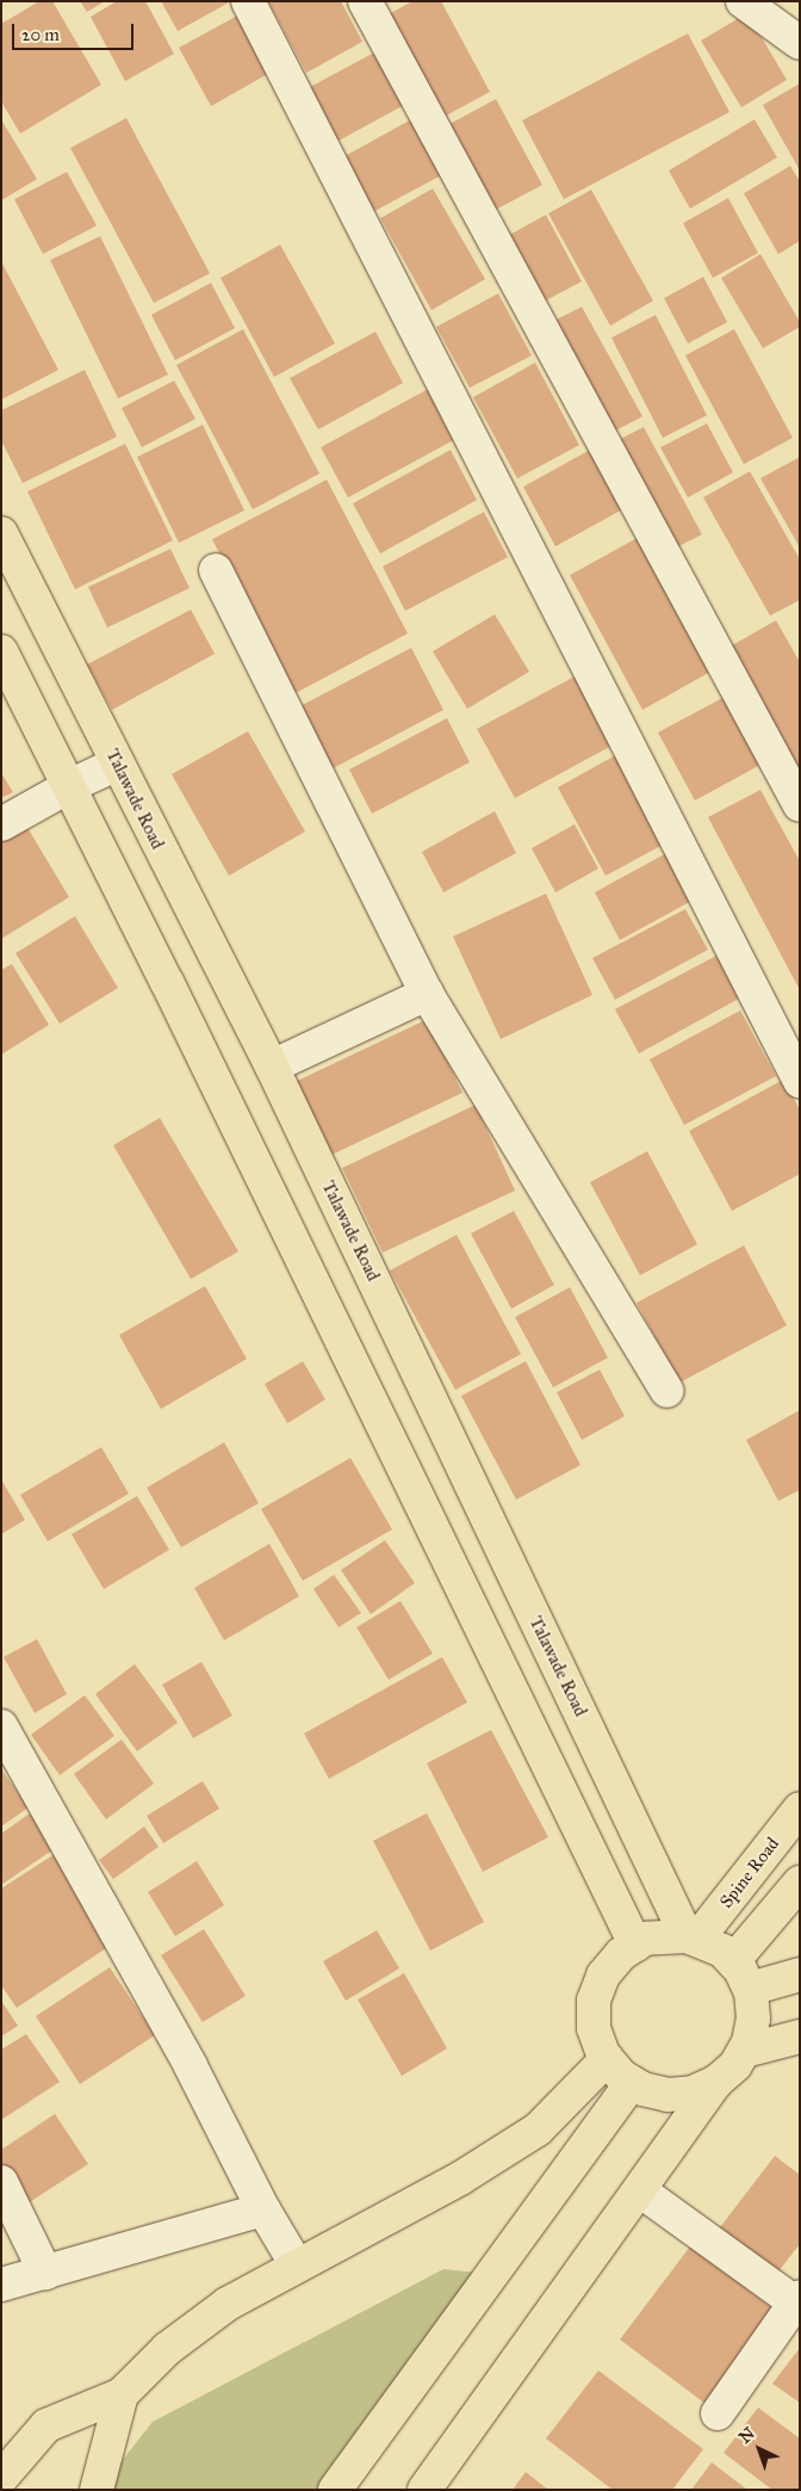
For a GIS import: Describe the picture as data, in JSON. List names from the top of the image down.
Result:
{
  "streets": {
    "main road": ["Talawade Road", "Spine Road"]
  },
  "crossings": [
    ["Talawade Road", "Spine Road"]
  ],
  "scale_bar": "20 m",
  "north": "top left"
}
